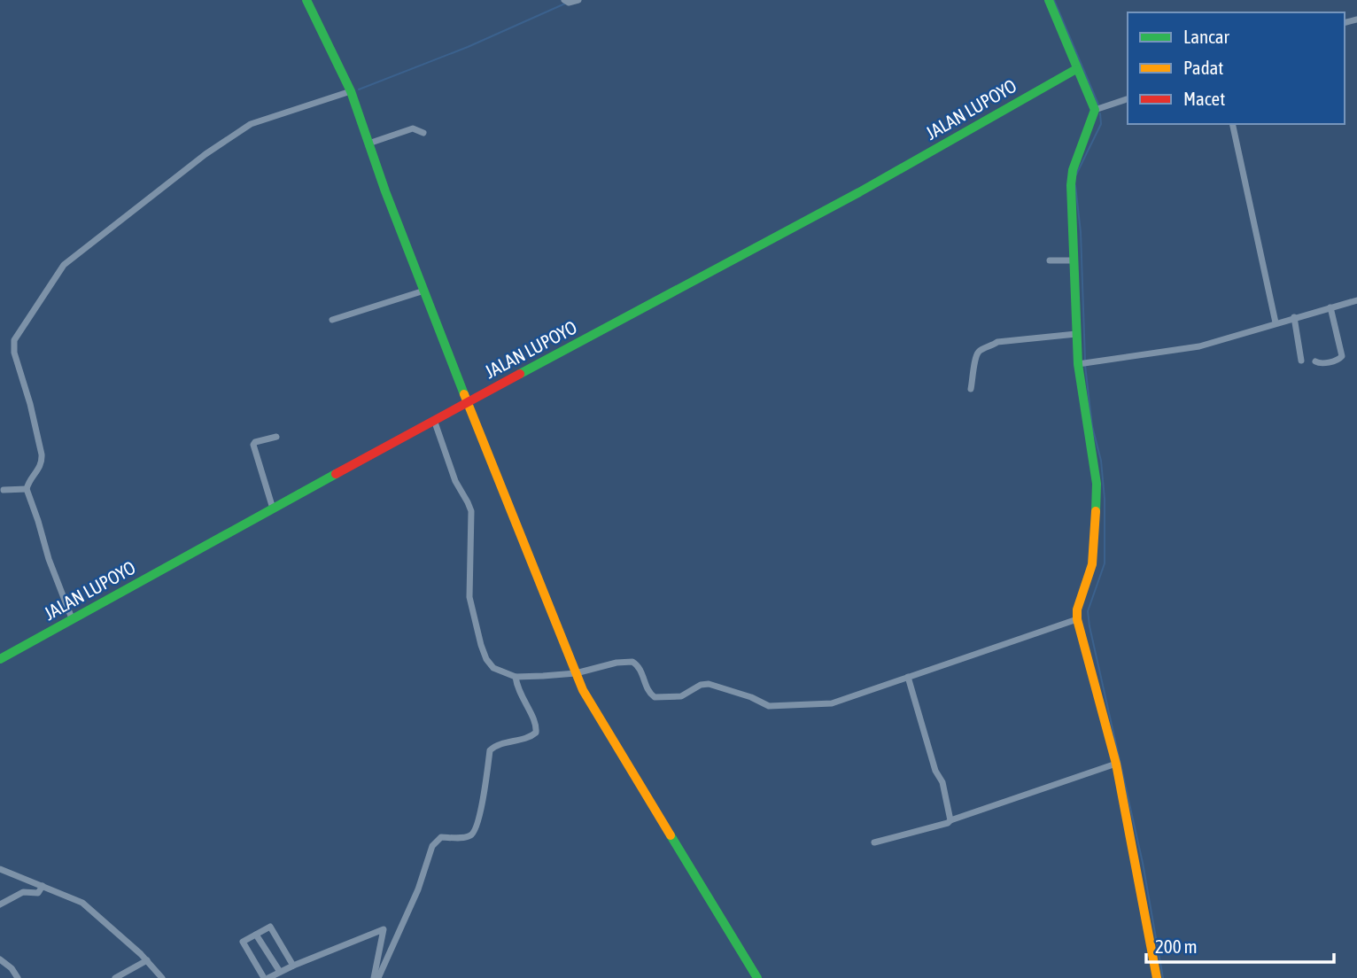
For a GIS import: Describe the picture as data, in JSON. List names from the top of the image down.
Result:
{
  "streets": {
    "street": ["JALAN LUPOYO"]
  },
  "legend": ["Lancar", "Padat", "Macet"],
  "scale_bar": "200 m"
}
